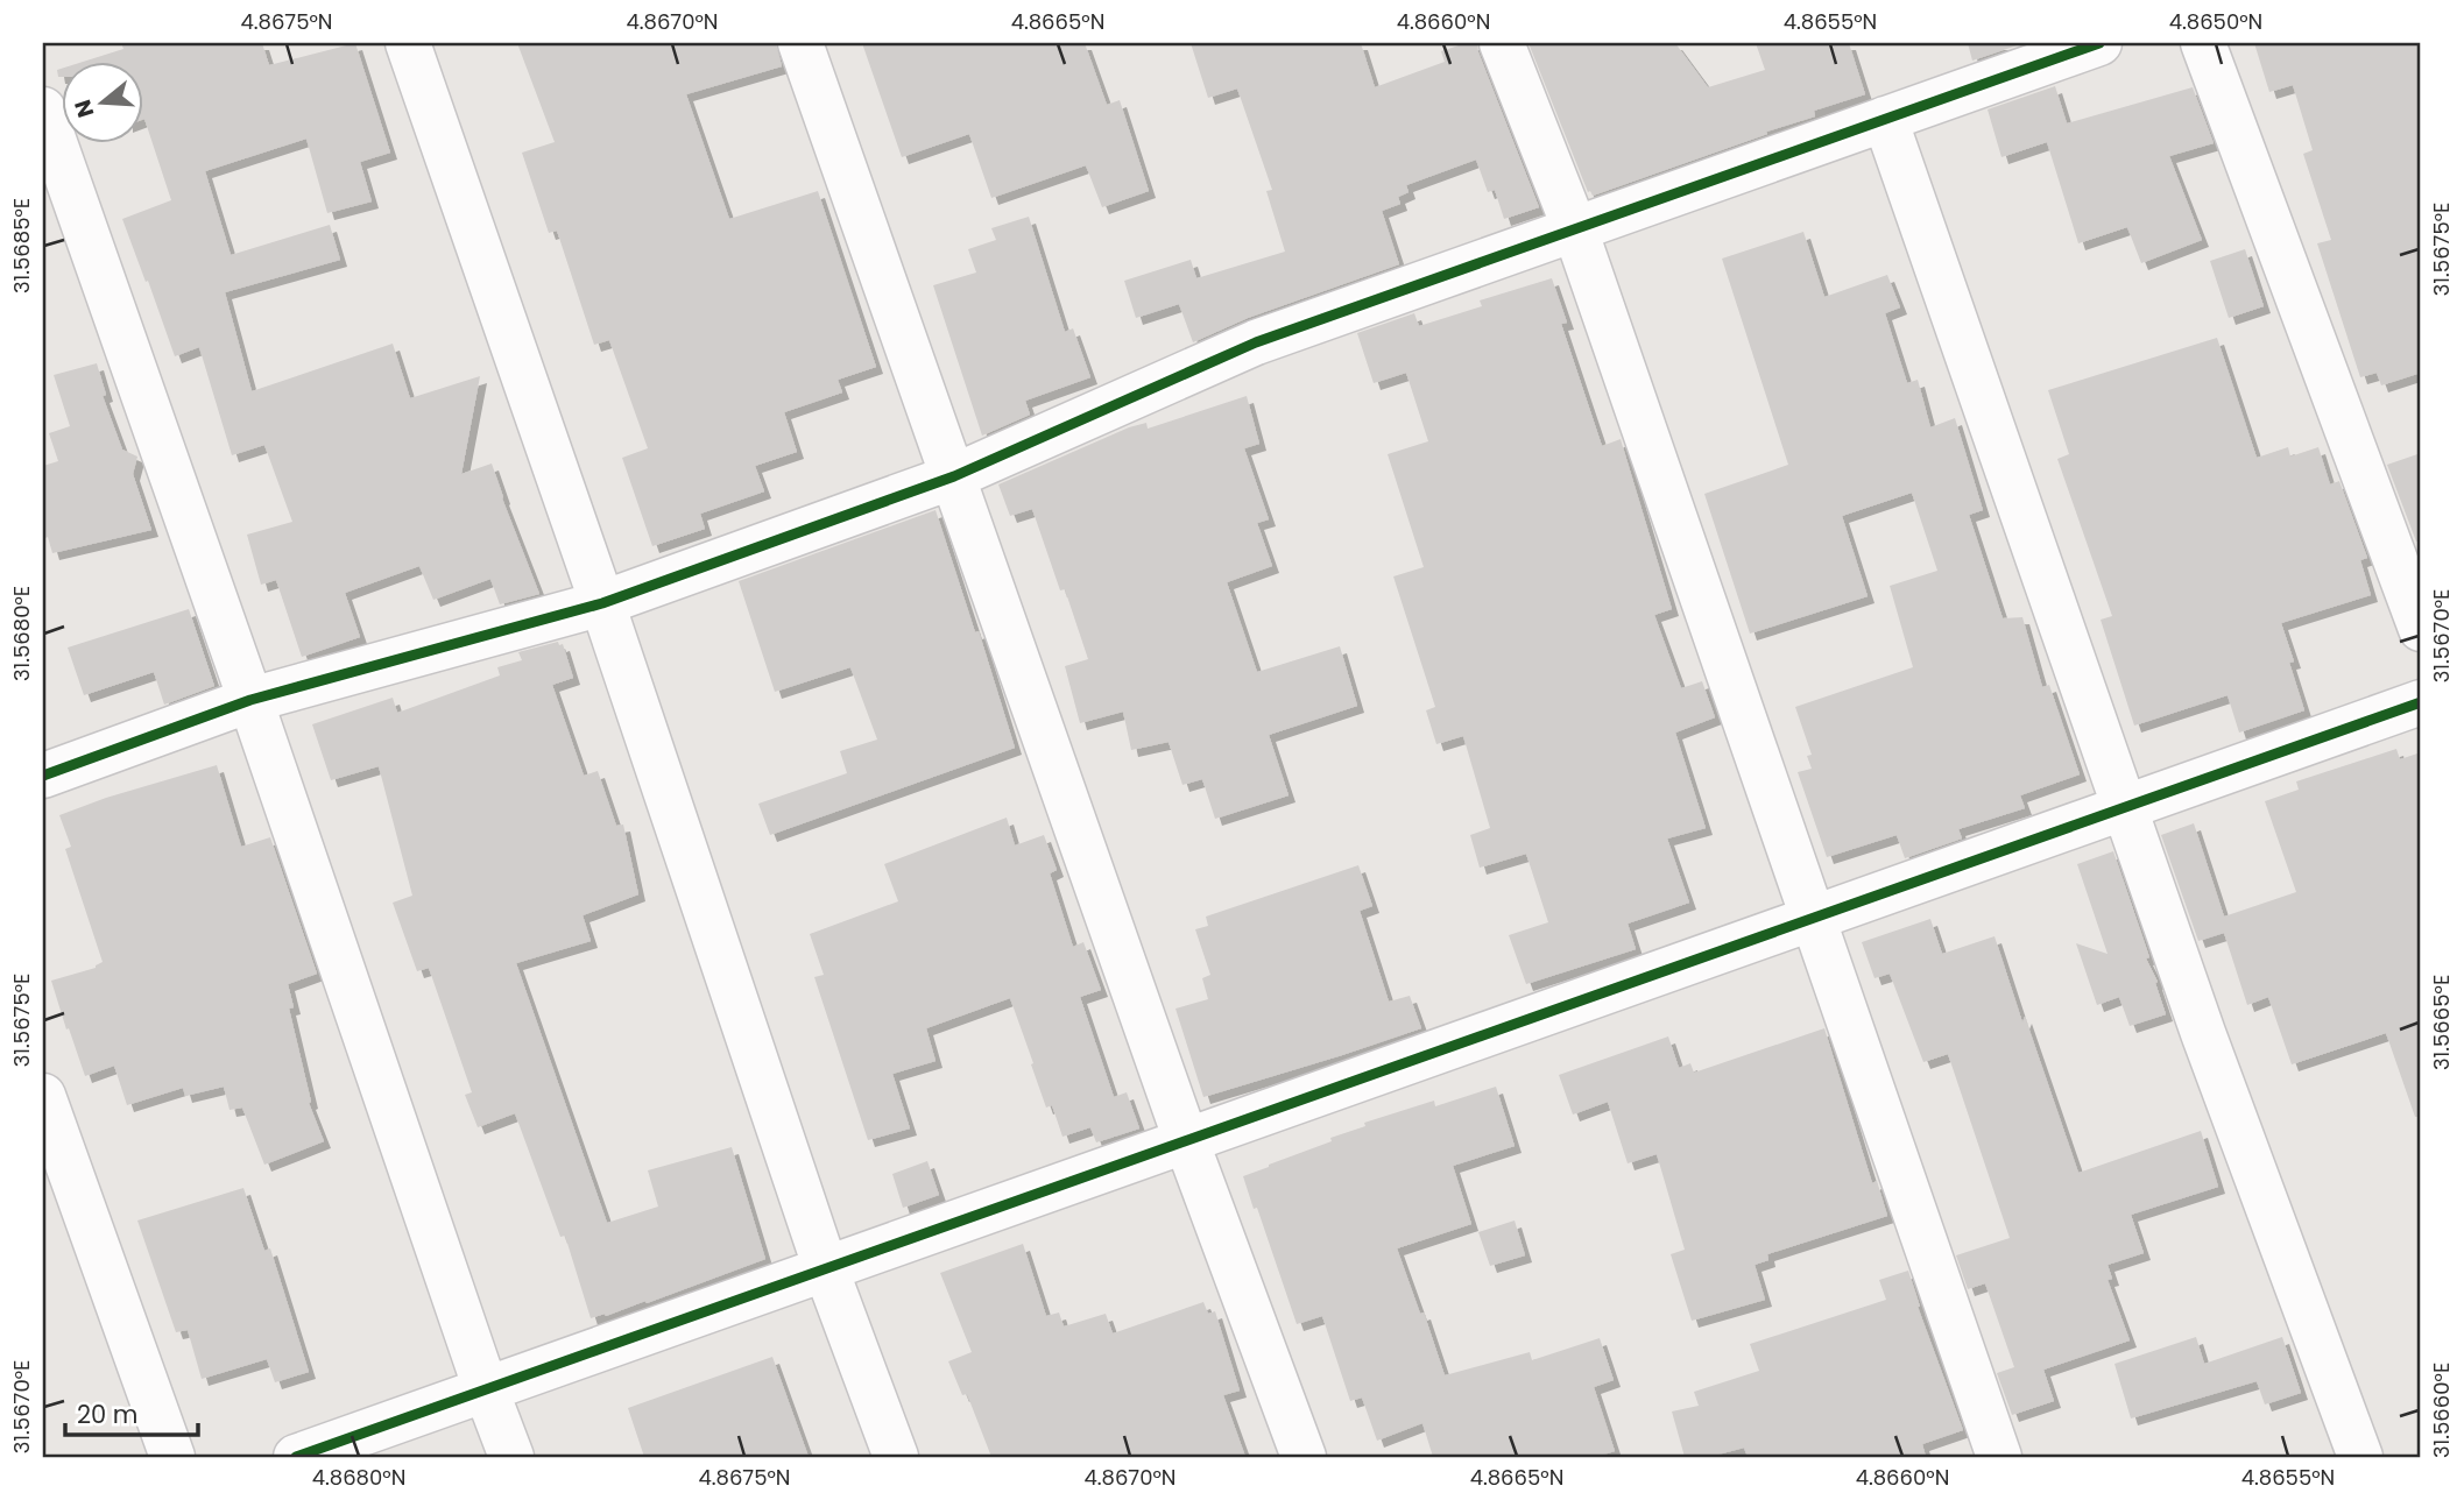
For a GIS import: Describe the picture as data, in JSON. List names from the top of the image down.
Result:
{
  "scale_bar": "20 m",
  "north": "left",
  "coordinates": [
    "4.8675°N",
    "4.8670°N",
    "4.8665°N",
    "4.8660°N",
    "4.8655°N",
    "4.8650°N",
    "31.5685°E",
    "31.5675°E",
    "31.5680°E",
    "31.5670°E",
    "31.5665°E",
    "31.5660°E",
    "4.8680°N"
  ]
}
